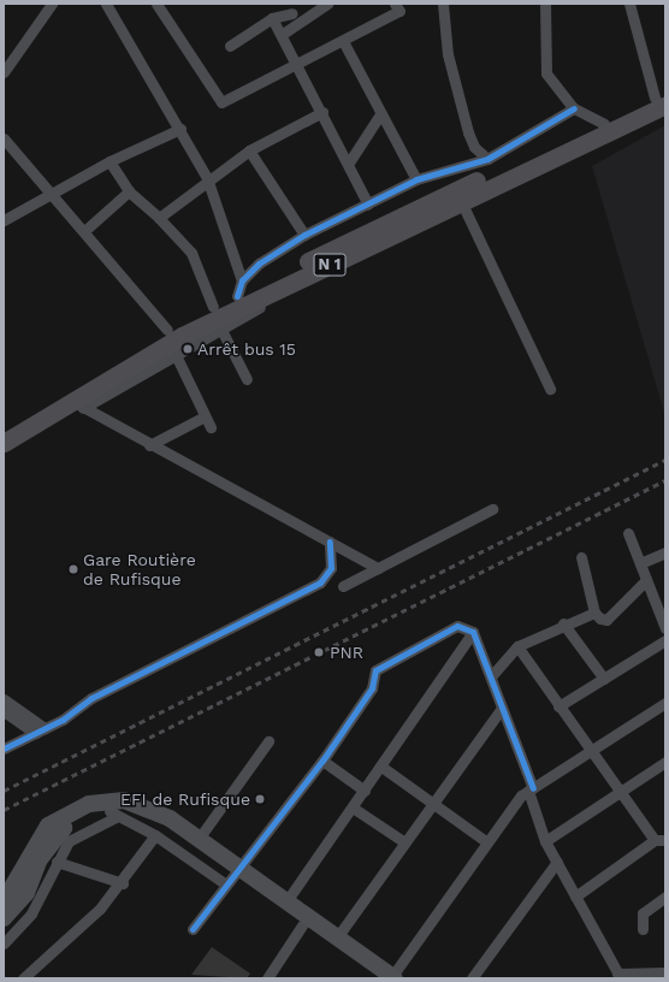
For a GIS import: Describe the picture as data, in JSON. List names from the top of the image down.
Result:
{
  "streets": {
    "highway": ["N 1"]
  },
  "places": [
    "Arrêt bus 15",
    "Gare Routière de Rufisque",
    "PNR",
    "EFI de Rufisque"
  ]
}
